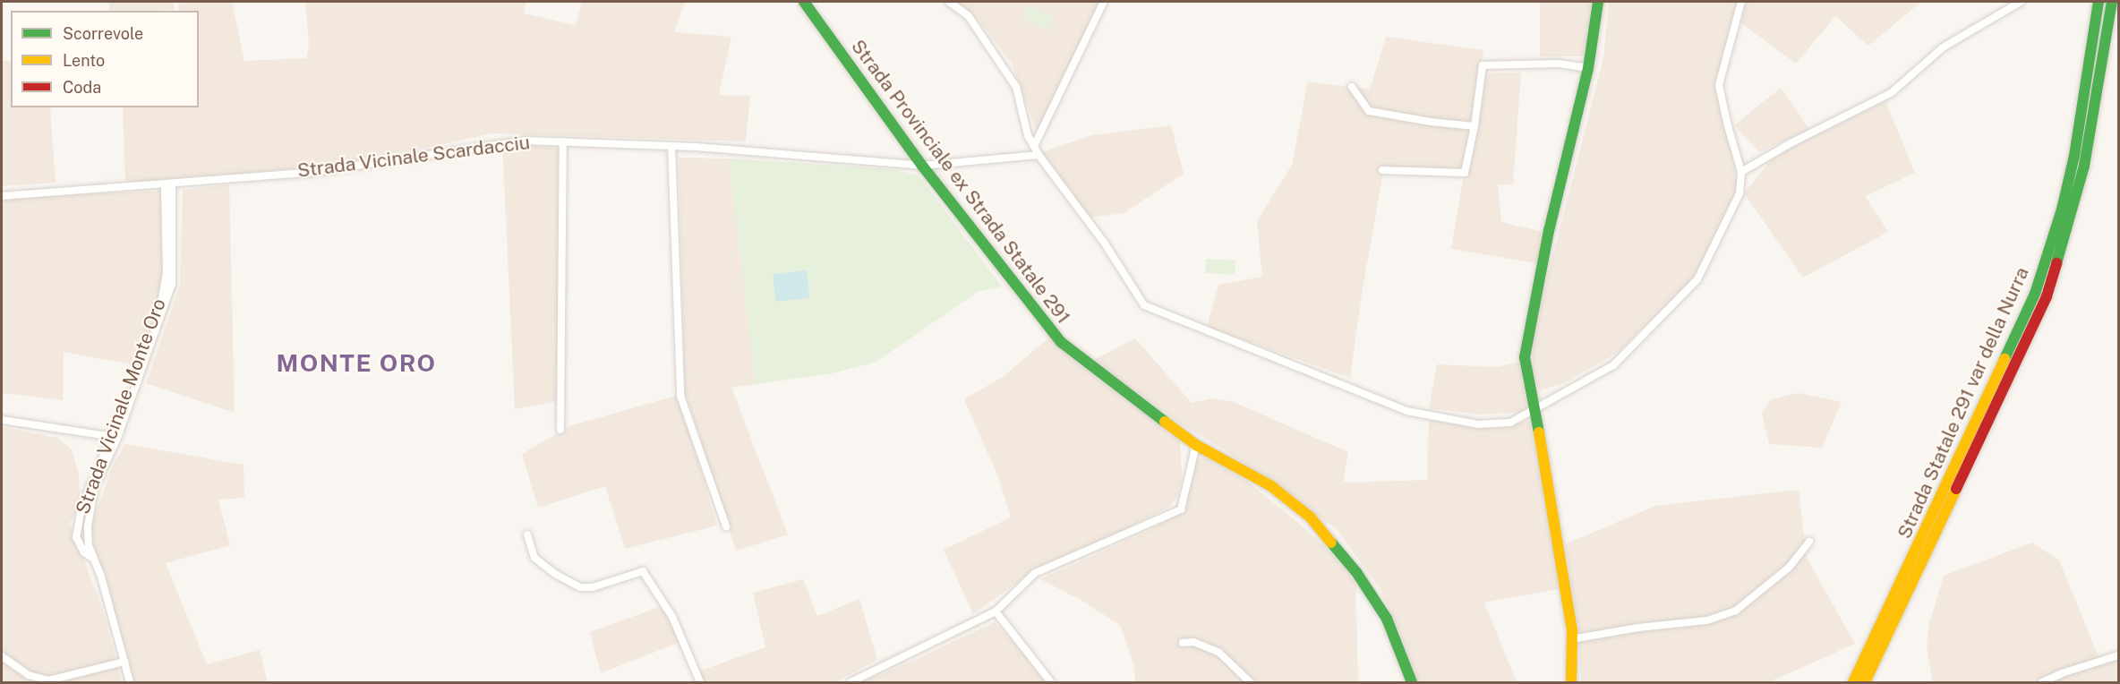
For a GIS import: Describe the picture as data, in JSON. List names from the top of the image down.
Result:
{
  "streets": {
    "main road": ["Strada Provinciale ex Strada Statale 291", "Strada Statale 291 var della Nurra"],
    "street": ["Strada Vicinale Scardacciu", "Strada Vicinale Monte Oro"]
  },
  "crossings": [
    ["Strada Vicinale Scardacciu", "Strada Provinciale ex Strada Statale 291"],
    ["Strada Vicinale Scardacciu", "Strada Vicinale Monte Oro"]
  ],
  "districts": ["MONTE ORO"],
  "legend": ["Scorrevole", "Lento", "Coda"]
}
